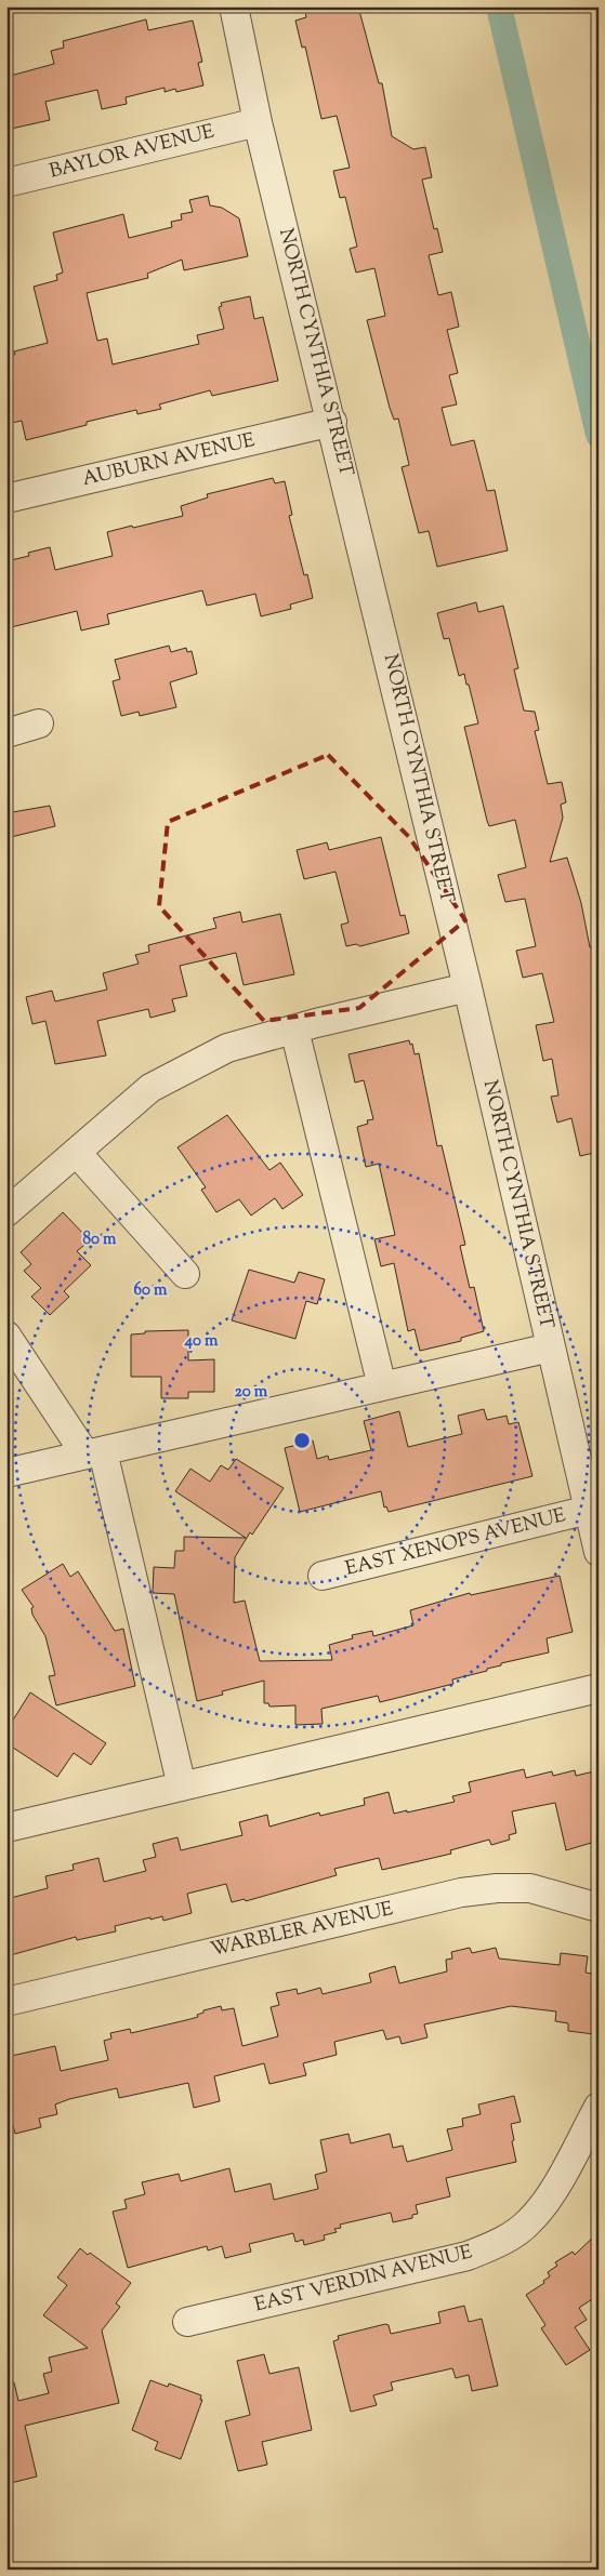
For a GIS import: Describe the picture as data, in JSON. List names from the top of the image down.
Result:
{
  "streets": {
    "street": [
      "BAYLOR AVENUE",
      "NORTH CYNTHIA STREET",
      "AUBURN AVENUE",
      "EAST XENOPS AVENUE",
      "WARBLER AVENUE",
      "EAST VERDIN AVENUE"
    ]
  },
  "crossings": [
    ["BAYLOR AVENUE", "NORTH CYNTHIA STREET"],
    ["NORTH CYNTHIA STREET", "AUBURN AVENUE"],
    ["NORTH CYNTHIA STREET", "EAST XENOPS AVENUE"]
  ],
  "rings": [
    "80 m",
    "60 m",
    "40 m",
    "20 m"
  ]
}
